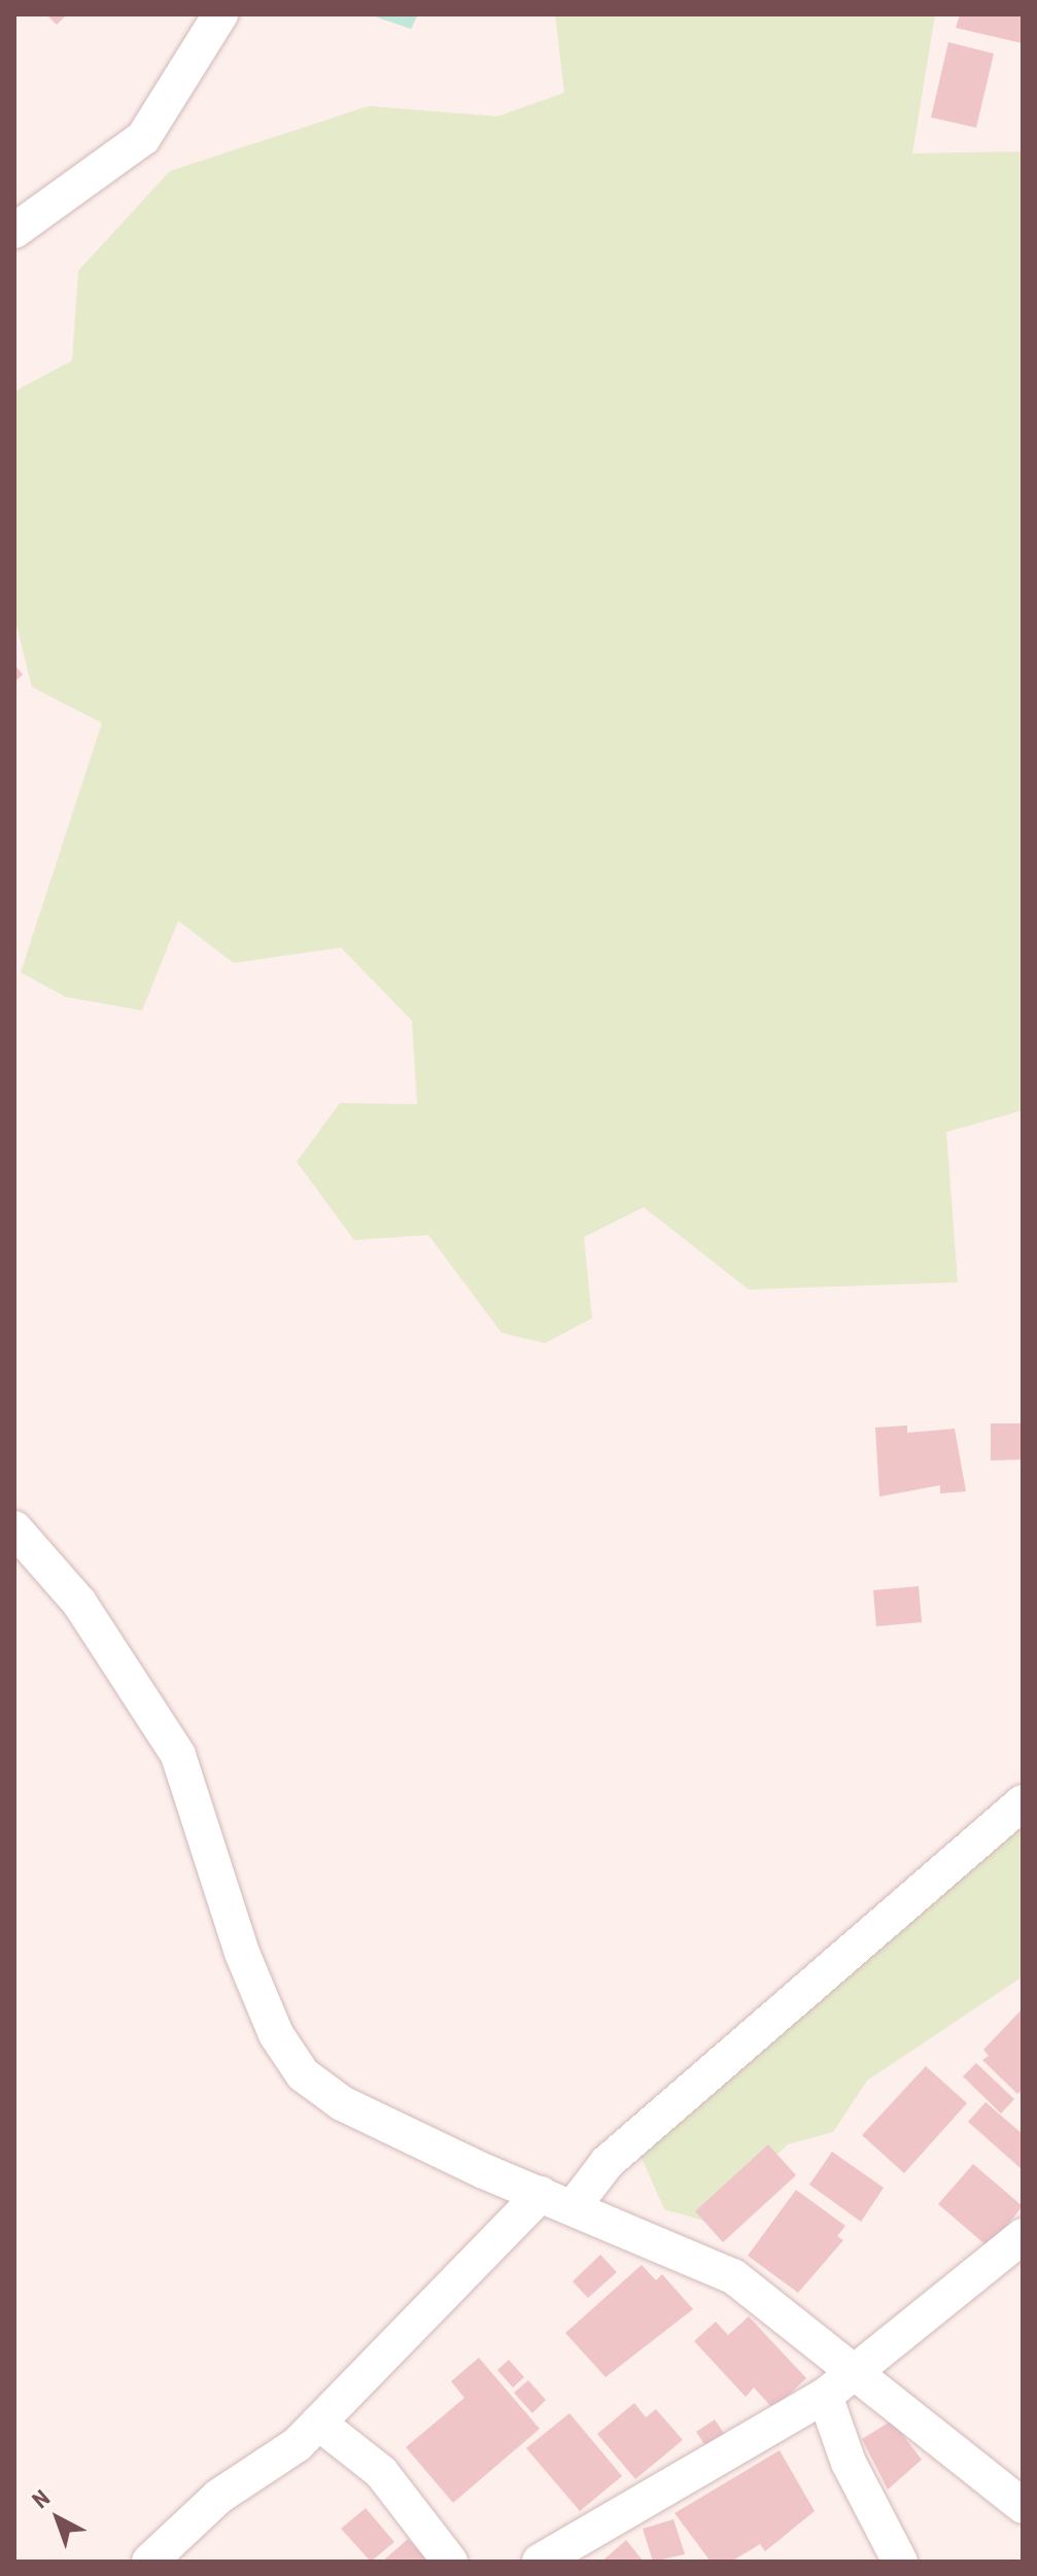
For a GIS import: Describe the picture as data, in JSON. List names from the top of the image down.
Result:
{
  "north": "top left"
}
